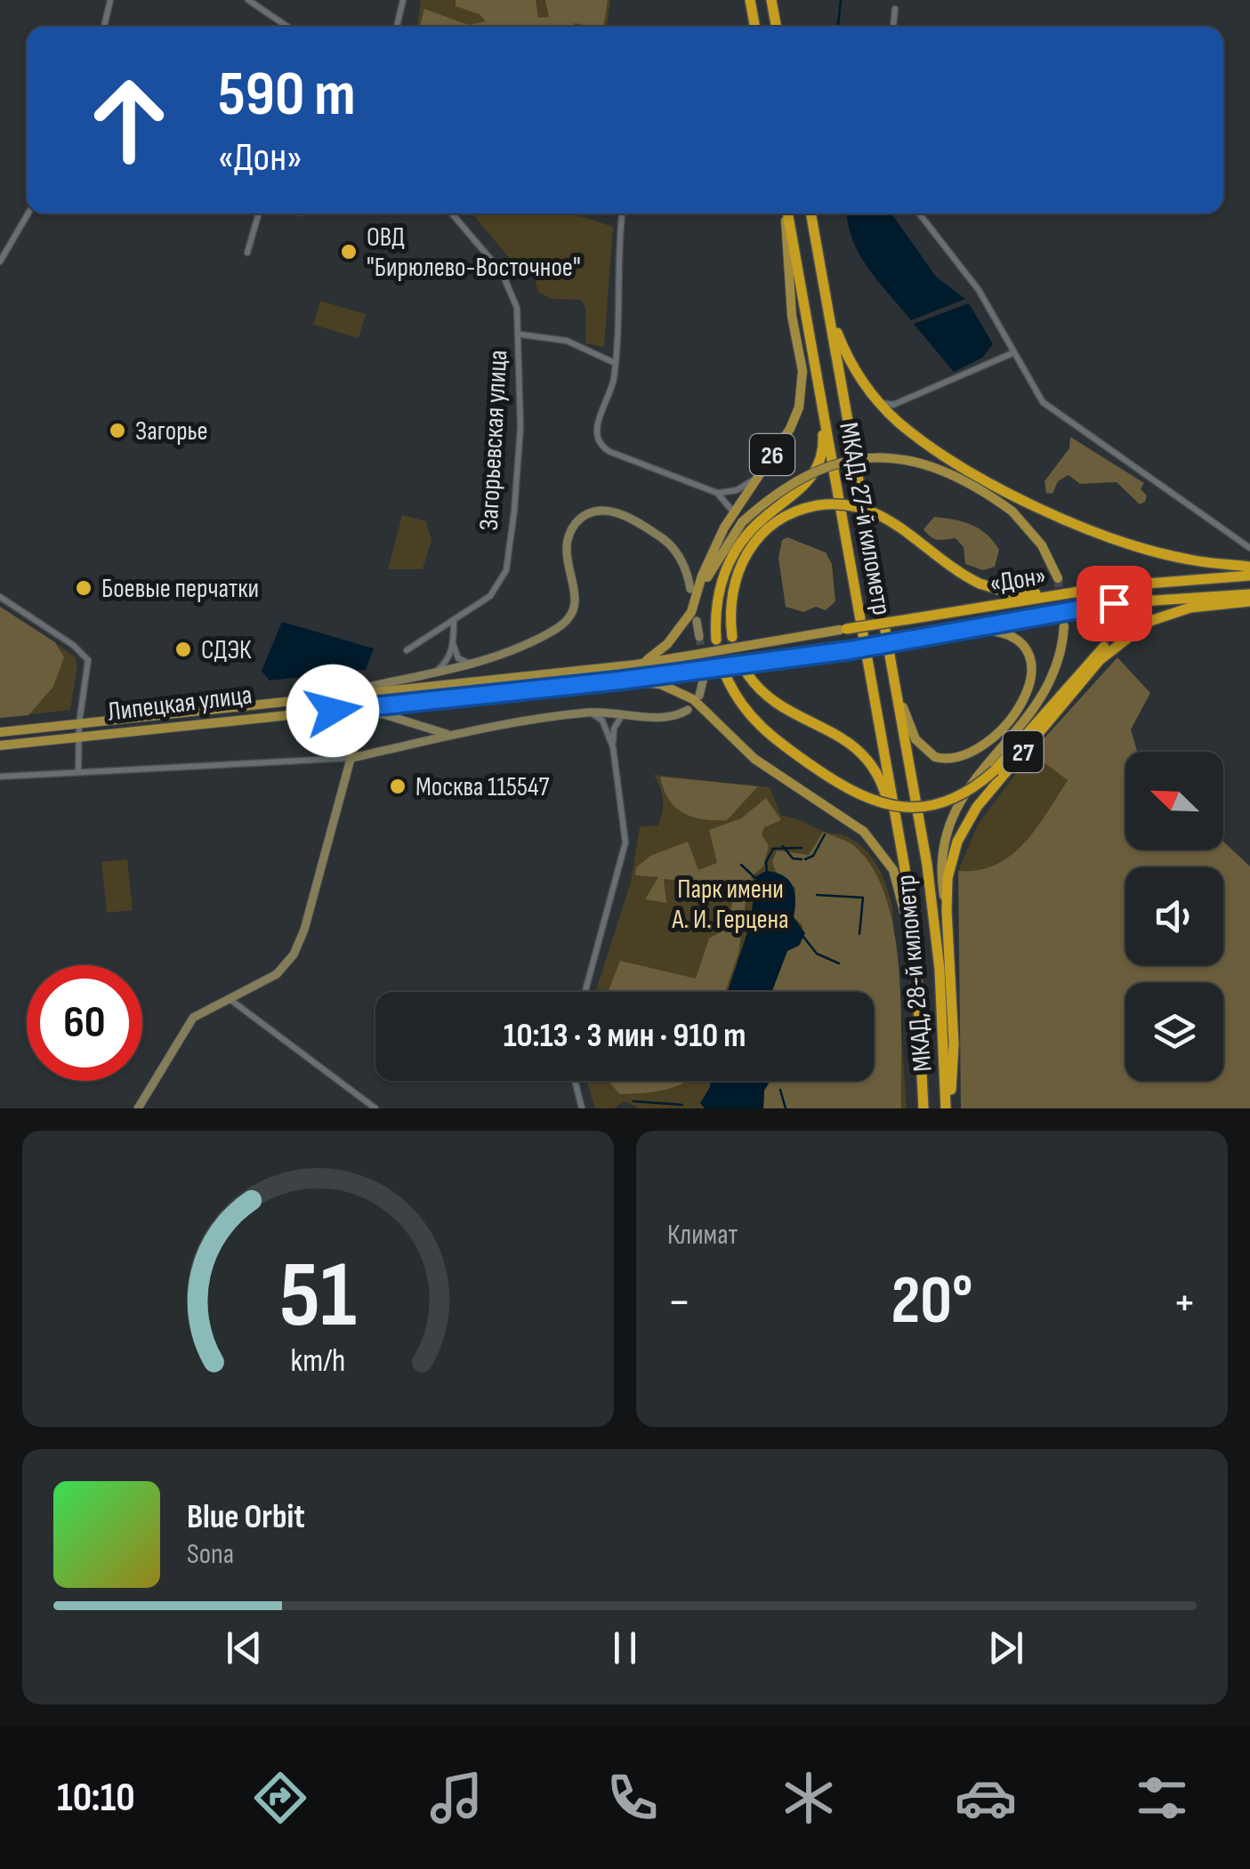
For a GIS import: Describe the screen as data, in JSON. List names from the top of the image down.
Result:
{
  "streets": {
    "highway": [
      "МКАД, 27-й километр",
      "«Дон»",
      "27",
      "МКАД, 28-й километр"
    ],
    "main road": ["26", "Липецкая улица"],
    "street": ["Загорьевская улица"]
  },
  "crossings": [
    ["26", "Липецкая улица"],
    ["МКАД, 27-й километр", "МКАД, 28-й километр"],
    ["«Дон»", "Липецкая улица"],
    ["«Дон»", "27"],
    ["27", "МКАД, 28-й километр"]
  ],
  "parks": ["Парк имени А. И. Герцена"],
  "places": [
    "ОВД \"Бирюлево-Восточное\"",
    "Загорье",
    "Боевые перчатки",
    "СДЭК",
    "Москва 115547"
  ],
  "north": "top left",
  "page": {
    "turn": ["590 m", "«Дон»"],
    "limit": "60",
    "trip": "10:13 · 3 мин · 910 m",
    "tile": "Климат",
    "heat": ["−", "20°", "+"],
    "song": ["Blue Orbit", "Sona"],
    "tabs": "10:10",
    "gauge": ["51", "km/h"]
  }
}
